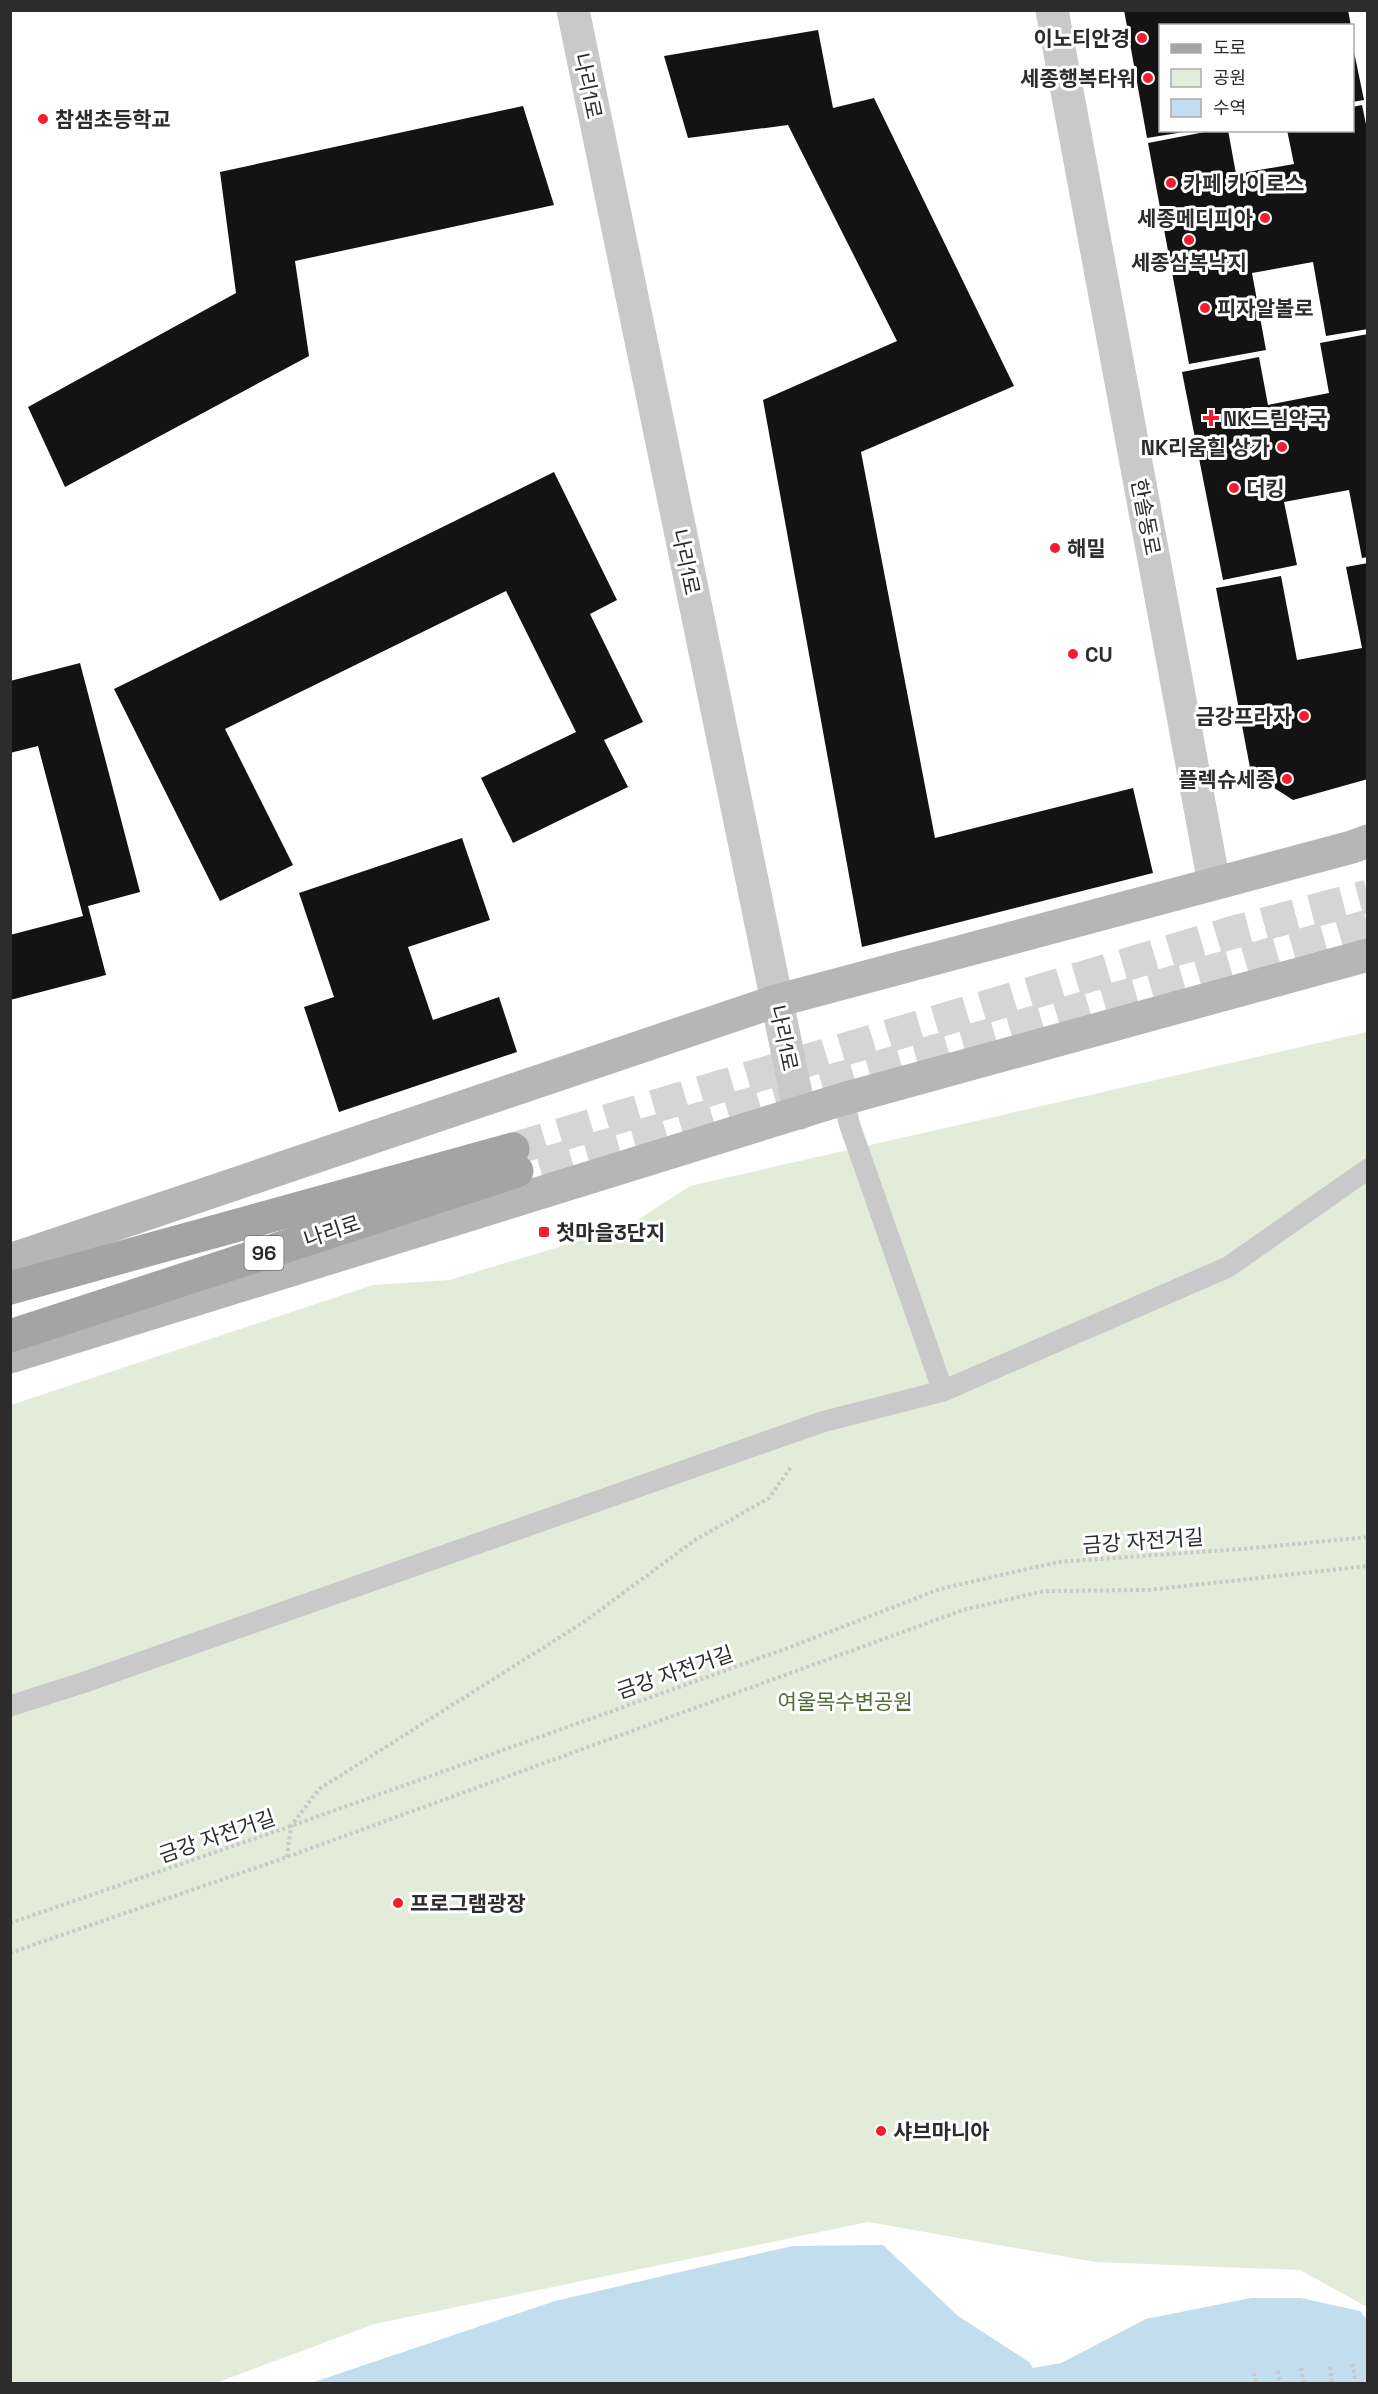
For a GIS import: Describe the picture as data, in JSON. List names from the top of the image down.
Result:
{
  "streets": {
    "main road": ["나리로", "96"],
    "street": ["나리1로", "한솔동로"],
    "path": ["금강 자전거길"]
  },
  "parks": ["여울목수변공원"],
  "places": {
    "other": [
      "이노티안경",
      "세종행복타워",
      "참샘초등학교",
      "카페 카이로스",
      "세종메디피아",
      "세종삼복낙지",
      "피자알볼로",
      "NK리움힐 상가",
      "더킹",
      "해밀",
      "CU",
      "금강프라자",
      "플렉슈세종",
      "프로그램광장",
      "샤브마니아"
    ],
    "health": ["NK드림약국"],
    "transit": ["첫마을3단지"]
  },
  "legend": ["도로", "공원", "수역"]
}
